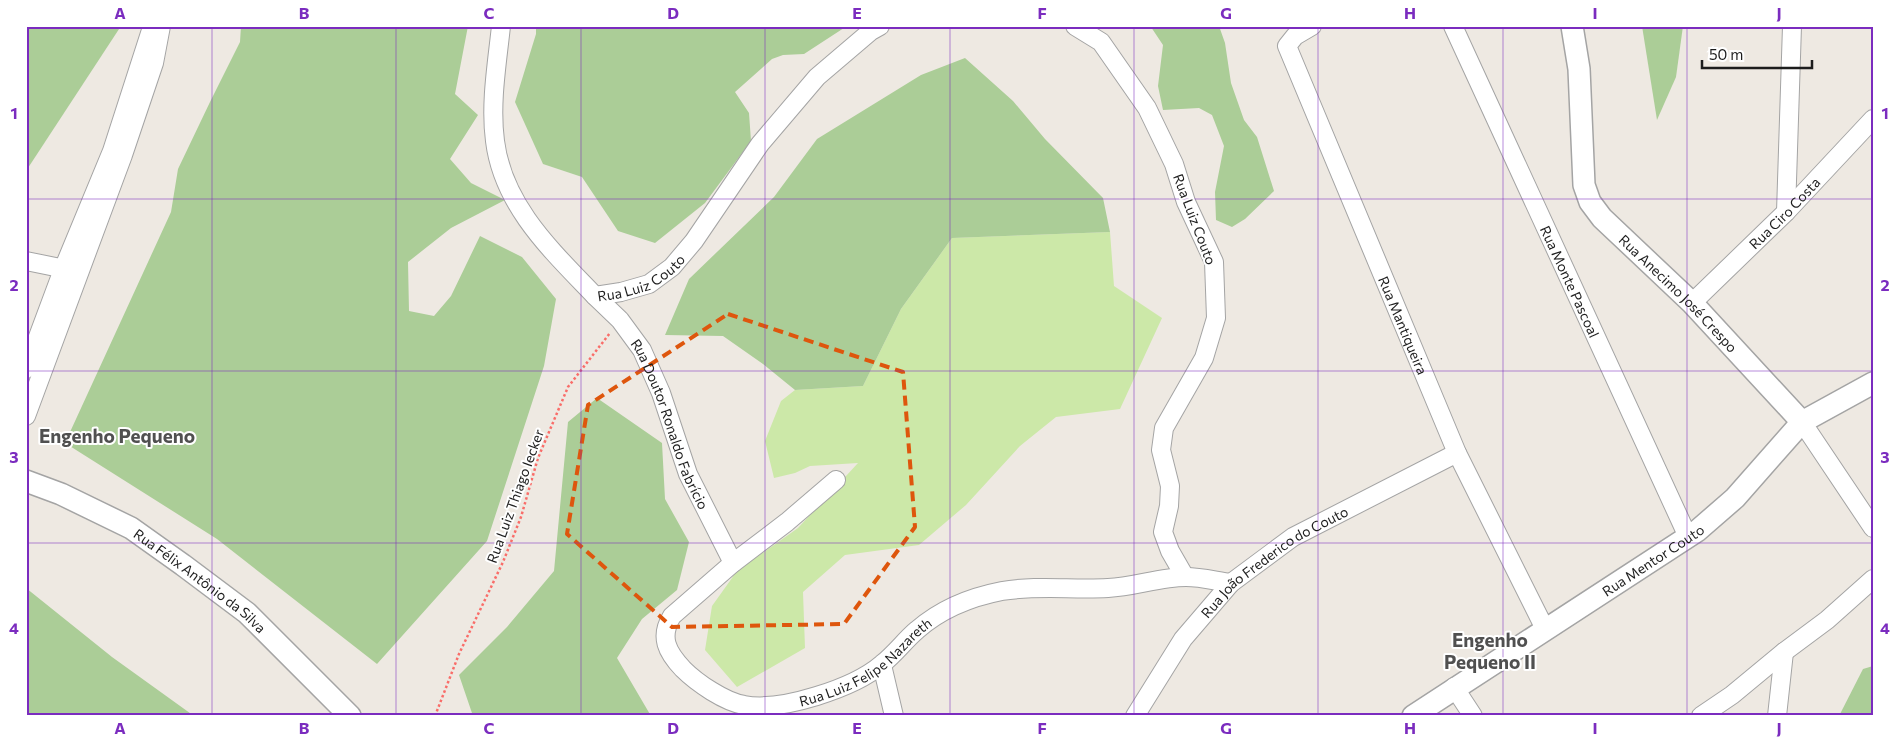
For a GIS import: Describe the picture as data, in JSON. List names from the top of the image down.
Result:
{
  "streets": {
    "street": [
      "Rua Ciro Costa",
      "Rua Luiz Couto",
      "Rua Monte Pascoal",
      "Rua Anecimo José Crespo",
      "Rua Mantiqueira",
      "Rua Doutor Ronaldo Fabrício",
      "Rua Mentor Couto",
      "Rua João Frederico do Couto",
      "Rua Félix Antônio da Silva",
      "Rua Luiz Felipe Nazareth"
    ],
    "path": ["Rua Luiz Thiago Iecker"]
  },
  "crossings": [
    ["Rua Ciro Costa", "Rua Anecimo José Crespo"],
    ["Rua Luiz Couto", "Rua Doutor Ronaldo Fabrício"],
    ["Rua Luiz Couto", "Rua Luiz Felipe Nazareth"],
    ["Rua Monte Pascoal", "Rua Mentor Couto"],
    ["Rua Anecimo José Crespo", "Rua Mentor Couto"],
    ["Rua Mantiqueira", "Rua Mentor Couto"],
    ["Rua Mantiqueira", "Rua João Frederico do Couto"],
    ["Rua Doutor Ronaldo Fabrício", "Rua Luiz Thiago Iecker"],
    ["Rua Doutor Ronaldo Fabrício", "Rua Luiz Felipe Nazareth"],
    ["Rua João Frederico do Couto", "Rua Luiz Felipe Nazareth"]
  ],
  "districts": ["Engenho Pequeno", "Engenho Pequeno II"],
  "scale_bar": "50 m",
  "grid": {
    "columns": [
      "A",
      "B",
      "C",
      "D",
      "E",
      "F",
      "G",
      "H",
      "I",
      "J"
    ],
    "rows": [
      "1",
      "2",
      "3",
      "4"
    ]
  }
}
